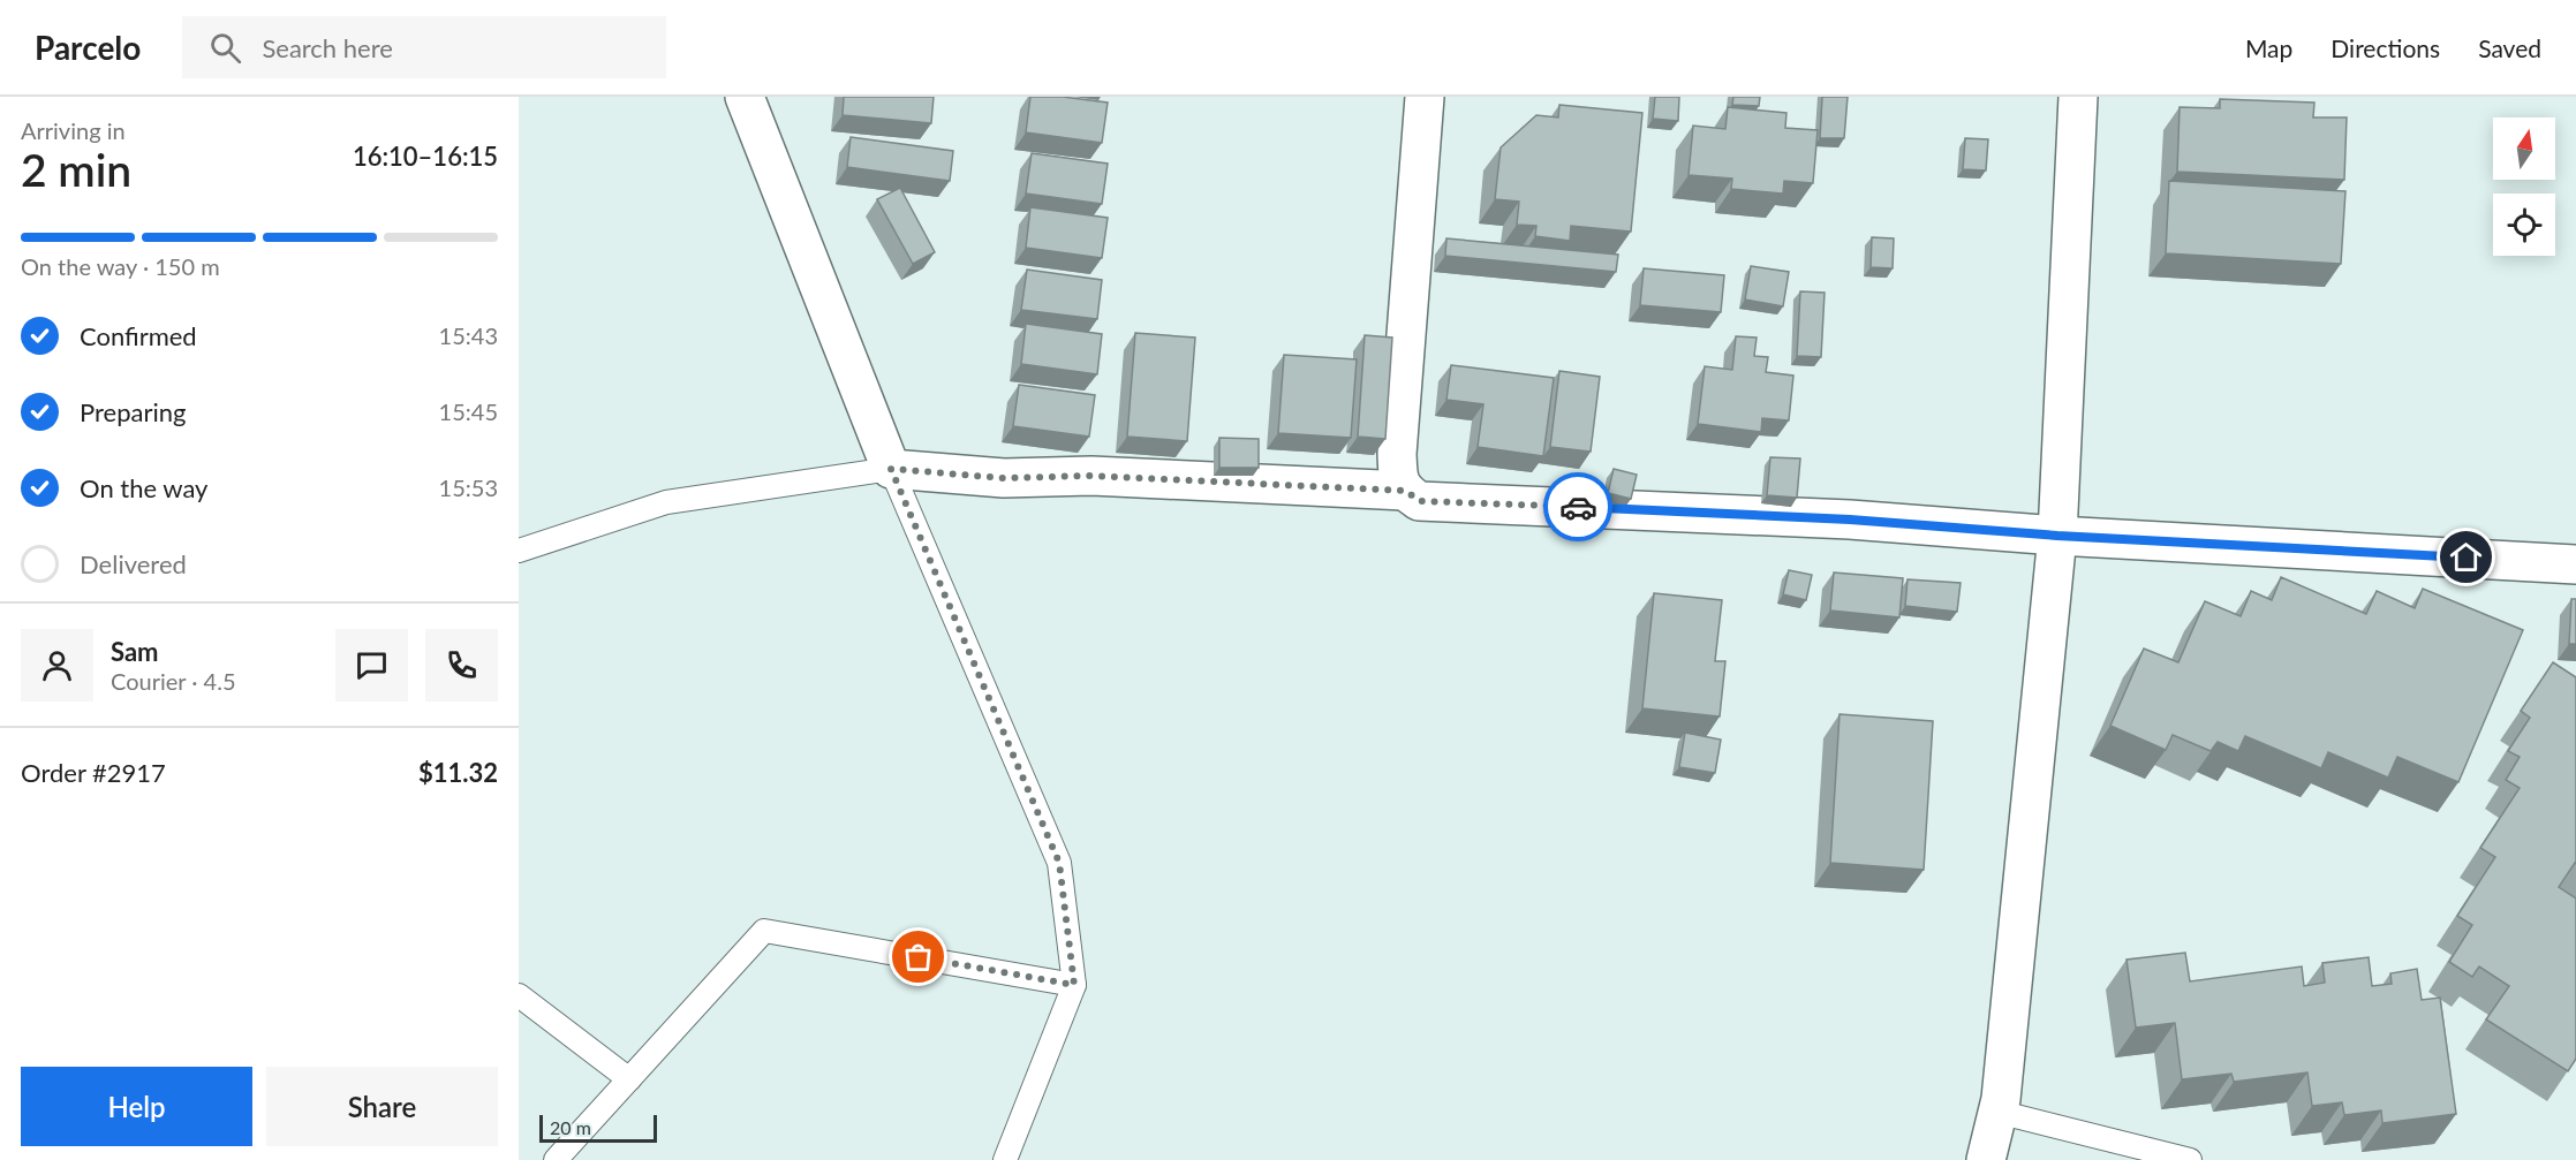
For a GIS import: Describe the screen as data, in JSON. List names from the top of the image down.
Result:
{
  "scale_bar": "20 m",
  "north": "top",
  "page": {
    "header": "Parcelo",
    "search": "Search here",
    "nav": ["Map", "Directions", "Saved"],
    "heading": ["2 min", "Arriving in", "16:10–16:15"],
    "panel": [
      "Sam",
      "Courier · 4.5",
      "Order #2917",
      "$11.32"
    ],
    "bar": "On the way · 150 m",
    "list": [
      ["Confirmed", "15:43"],
      ["Preparing", "15:45"],
      ["On the way", "15:53"],
      "Delivered"
    ],
    "buttons": ["Help", "Share"],
    "scale": "20 m"
  }
}
